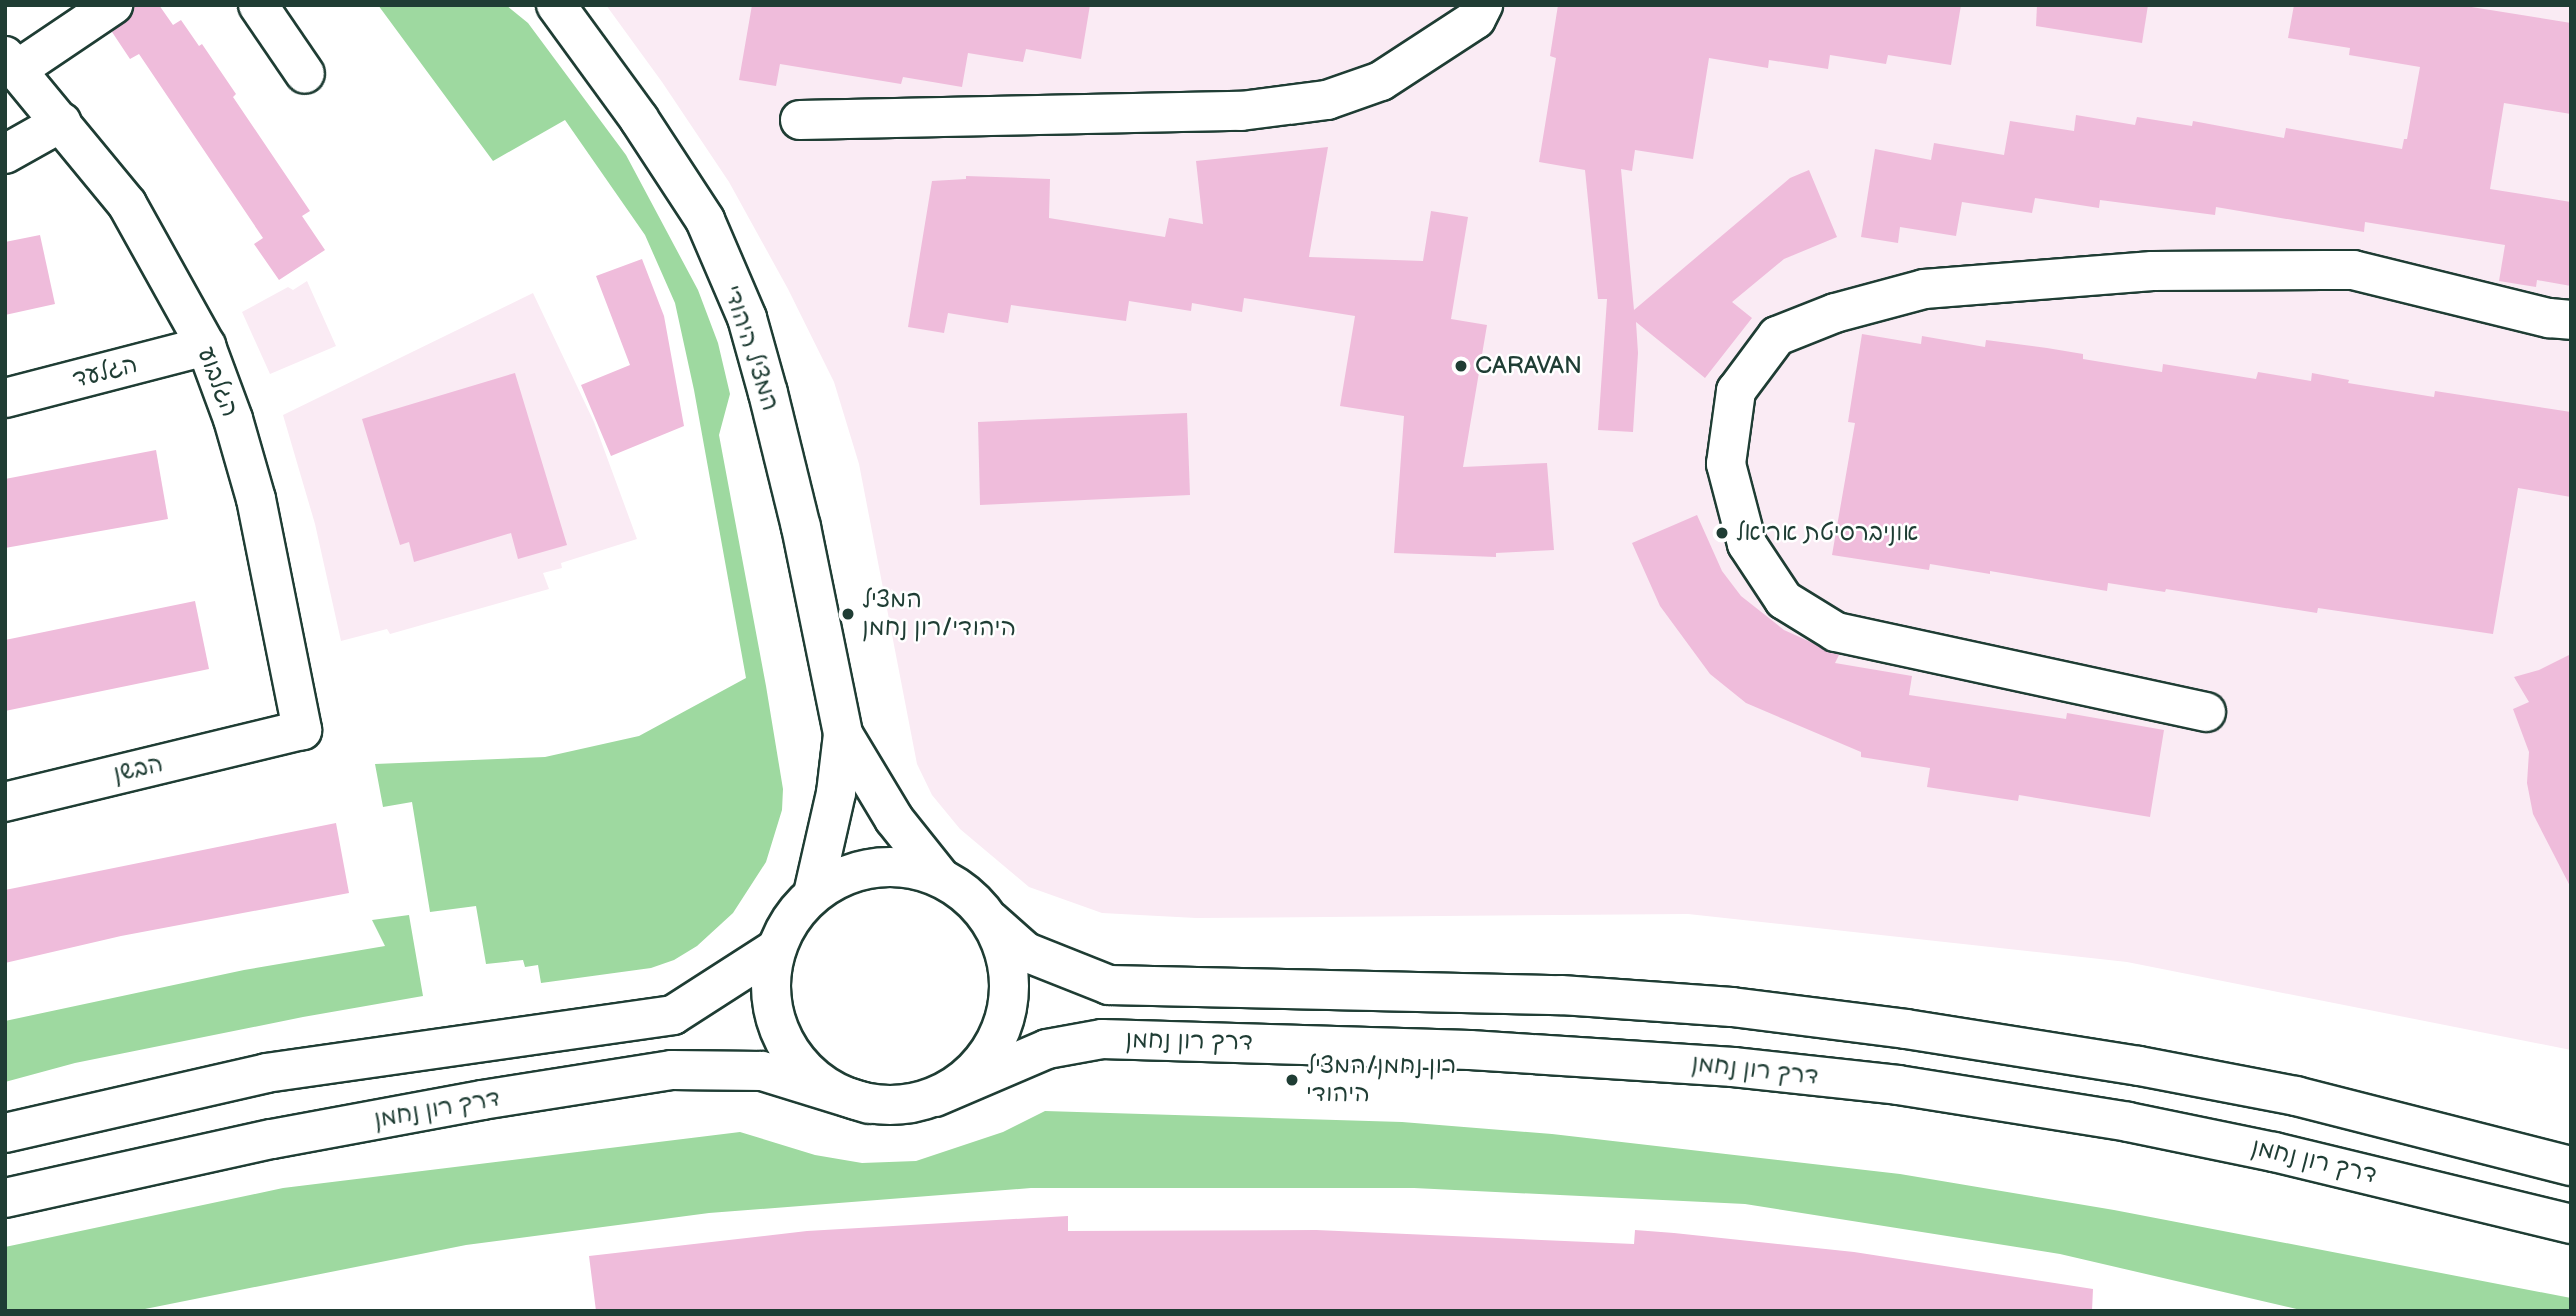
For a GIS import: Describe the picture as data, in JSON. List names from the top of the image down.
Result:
{
  "streets": {
    "main road": [
      "המציל היהודי",
      "הגלעד",
      "הגלבוע",
      "הבשן",
      "דרך רון נחמן"
    ]
  },
  "crossings": [
    ["המציל היהודי", "דרך רון נחמן"],
    ["הגלעד", "הגלבוע"],
    ["הגלבוע", "הבשן"]
  ],
  "places": [
    "CARAVAN",
    "אוניברסיטת אריאל",
    "המציל היהודי/רון נחמן",
    "רון נחמן/המציל היהודי"
  ]
}
